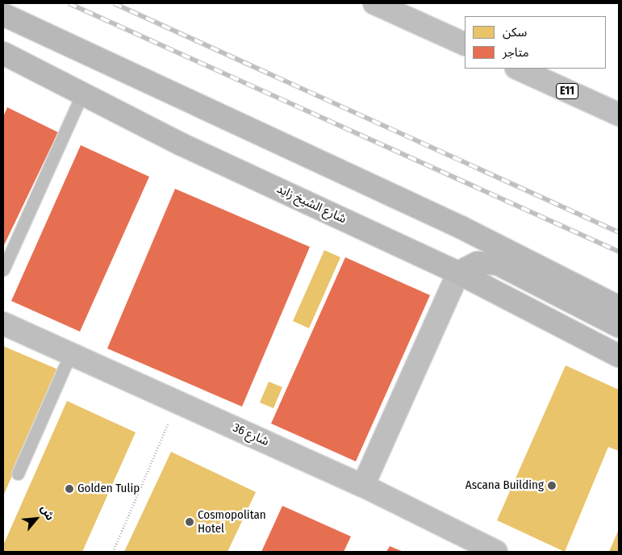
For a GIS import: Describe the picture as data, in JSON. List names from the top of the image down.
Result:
{
  "streets": {
    "main road": ["E11", "شارع 36"],
    "street": ["شارع الشيخ زايد"]
  },
  "places": ["Ascana Building", "Golden Tulip", "Cosmopolitan Hotel"],
  "legend": ["سكن", "متاجر"],
  "north": "top right"
}
